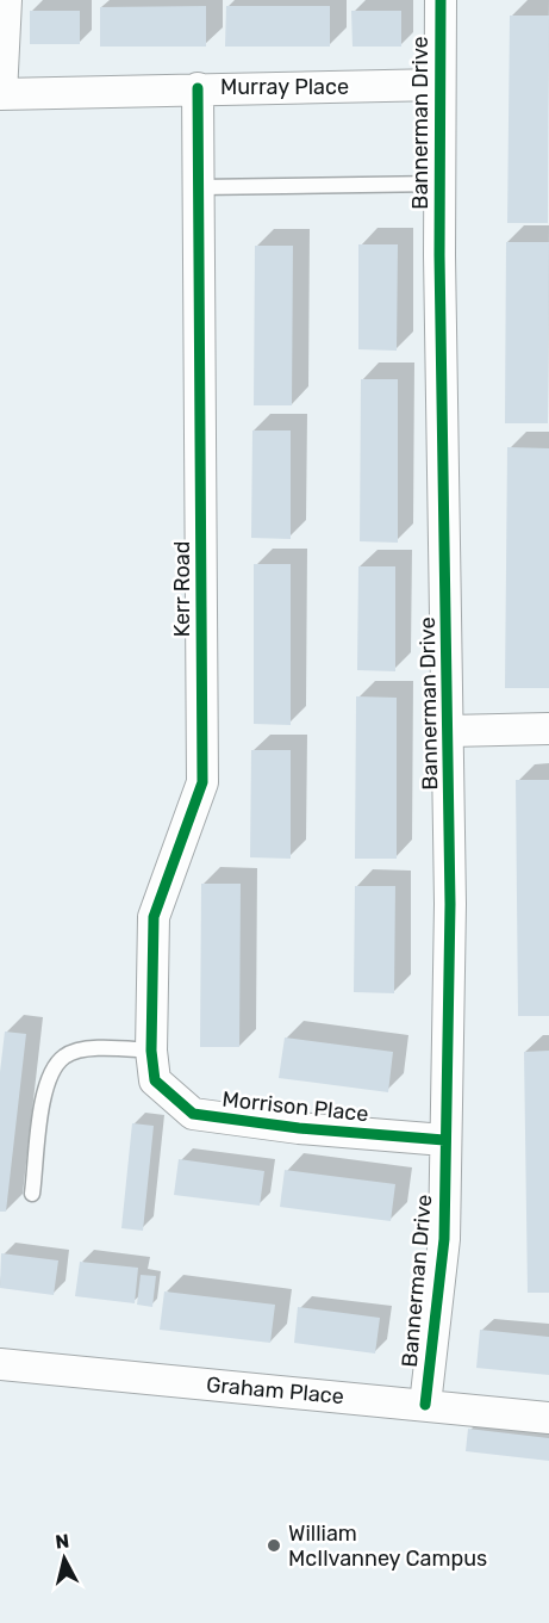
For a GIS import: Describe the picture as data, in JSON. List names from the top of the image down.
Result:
{
  "streets": {
    "street": [
      "Murray Place",
      "Bannerman Drive",
      "Kerr Road",
      "Morrison Place",
      "Graham Place"
    ]
  },
  "crossings": [
    ["Murray Place", "Bannerman Drive"],
    ["Murray Place", "Kerr Road"],
    ["Bannerman Drive", "Morrison Place"],
    ["Bannerman Drive", "Graham Place"],
    ["Kerr Road", "Morrison Place"]
  ],
  "places": ["William McIlvanney Campus"],
  "north": "top"
}
